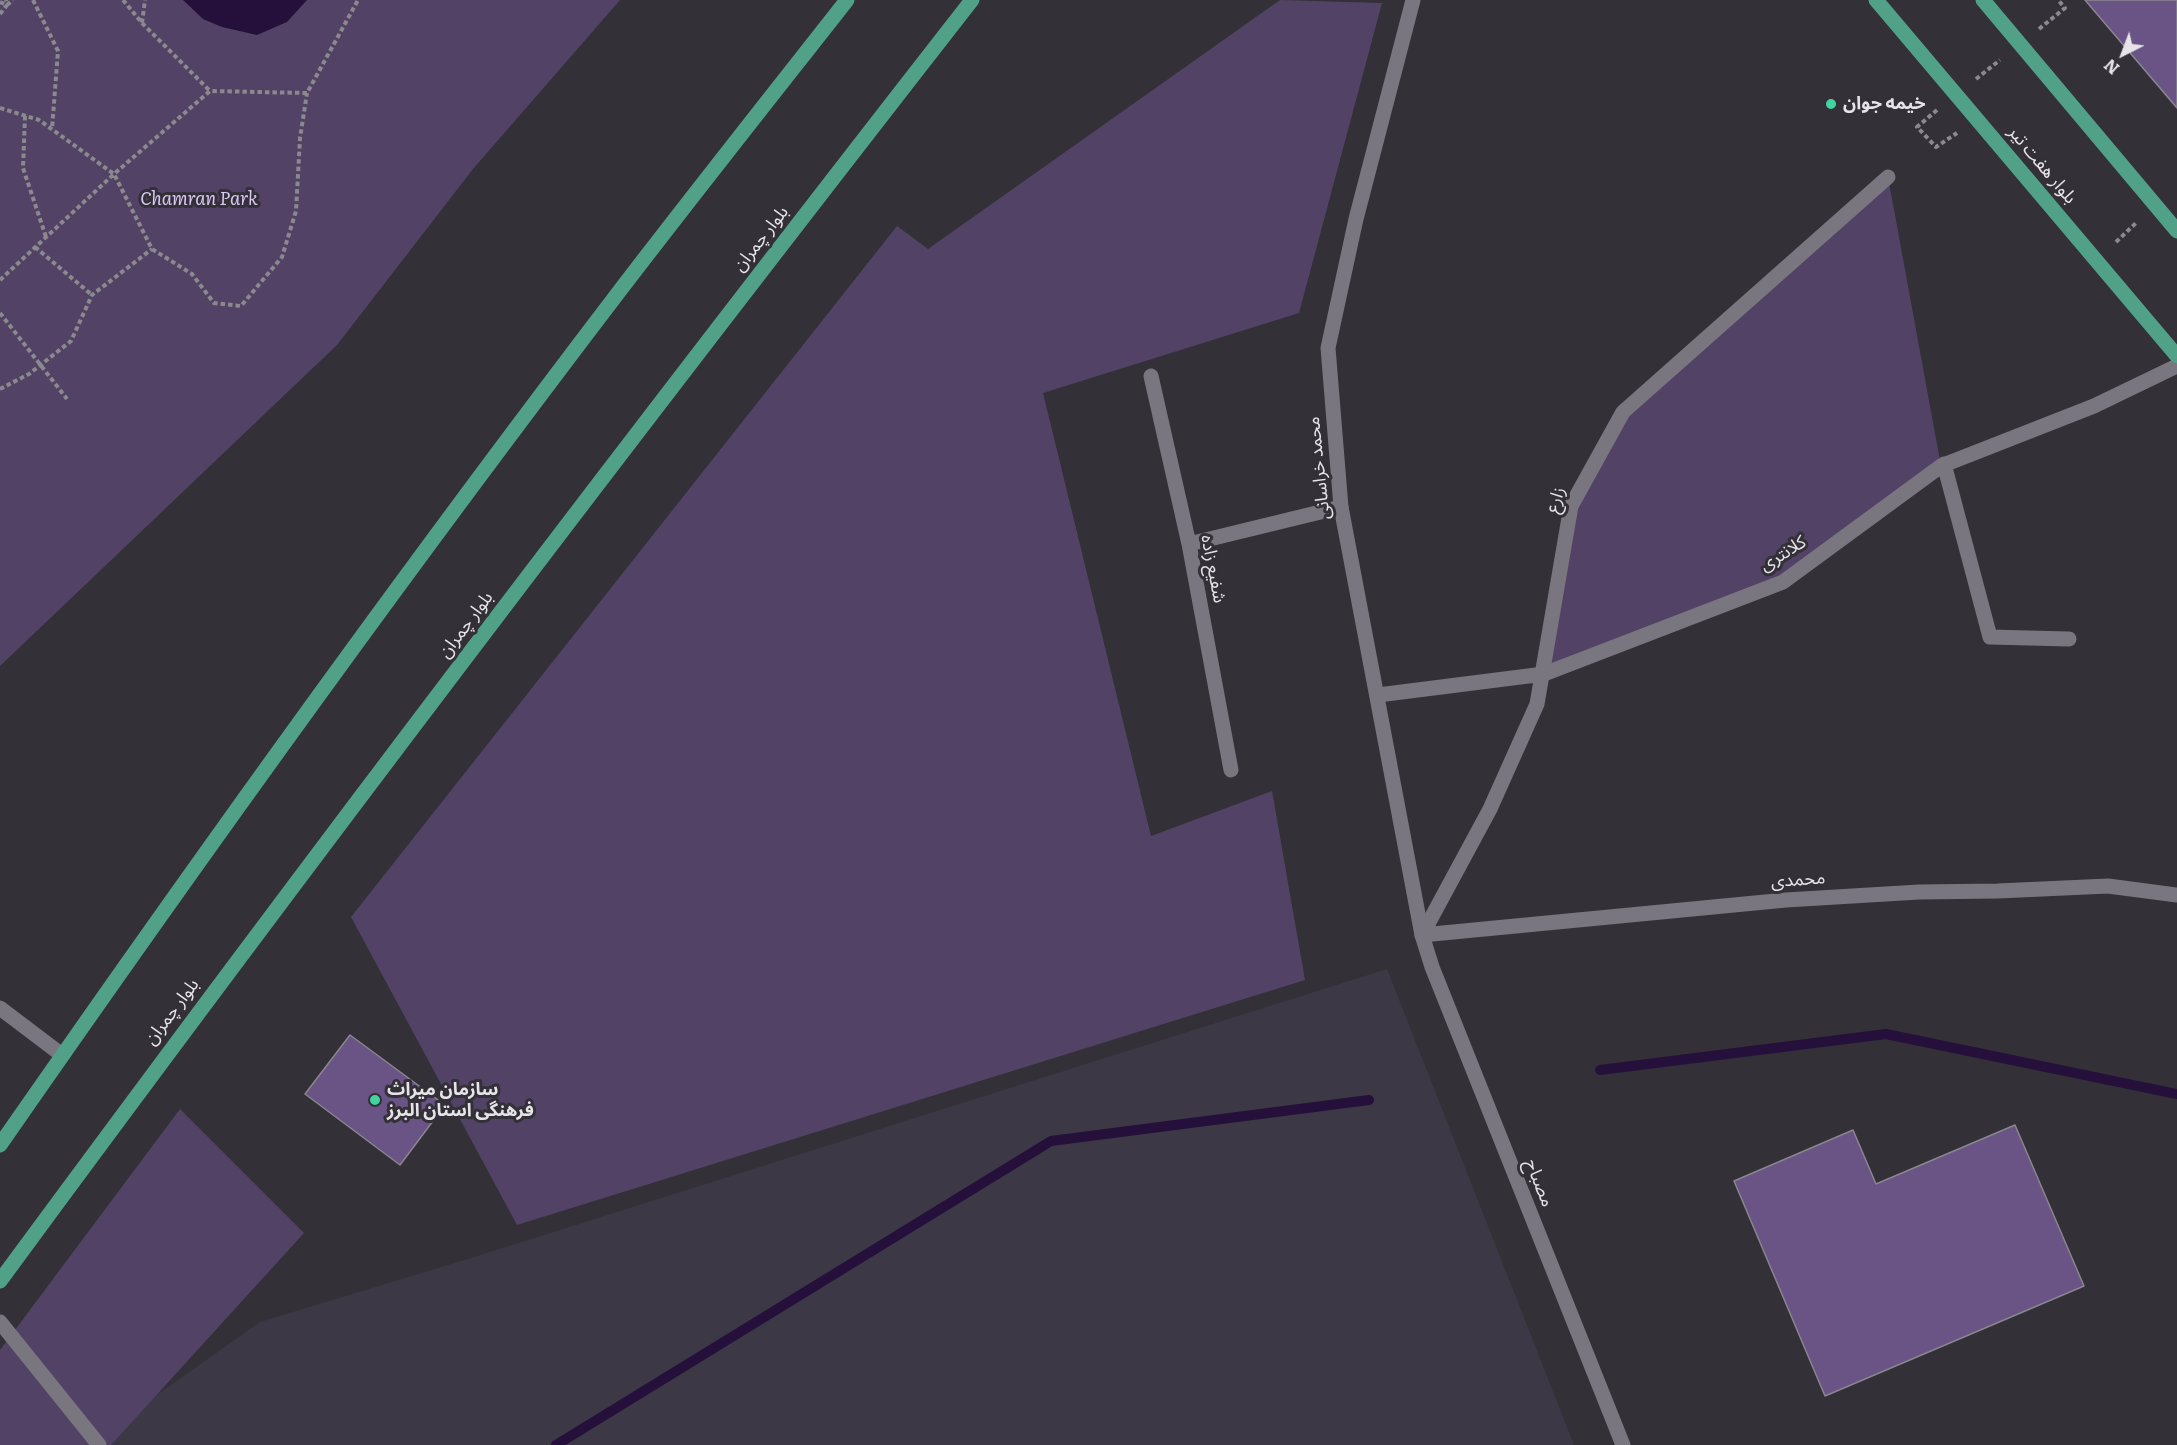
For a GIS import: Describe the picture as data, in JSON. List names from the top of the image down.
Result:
{
  "streets": {
    "main road": ["بلوار هفت تیر", "بلوار چمران"],
    "street": [
      "محمد خراسانی",
      "زارع",
      "کلانتری",
      "شفیع زاده",
      "محمدی",
      "مصباح"
    ]
  },
  "crossings": [
    ["محمد خراسانی", "زارع"],
    ["محمد خراسانی", "کلانتری"],
    ["محمد خراسانی", "محمدی"],
    ["محمد خراسانی", "مصباح"],
    ["زارع", "کلانتری"],
    ["زارع", "محمدی"],
    ["زارع", "مصباح"],
    ["محمدی", "مصباح"]
  ],
  "parks": ["Chamran Park"],
  "places": ["خیمه جوان", "سازمان میراث فرهنگی استان البرز"],
  "north": "bottom left"
}
